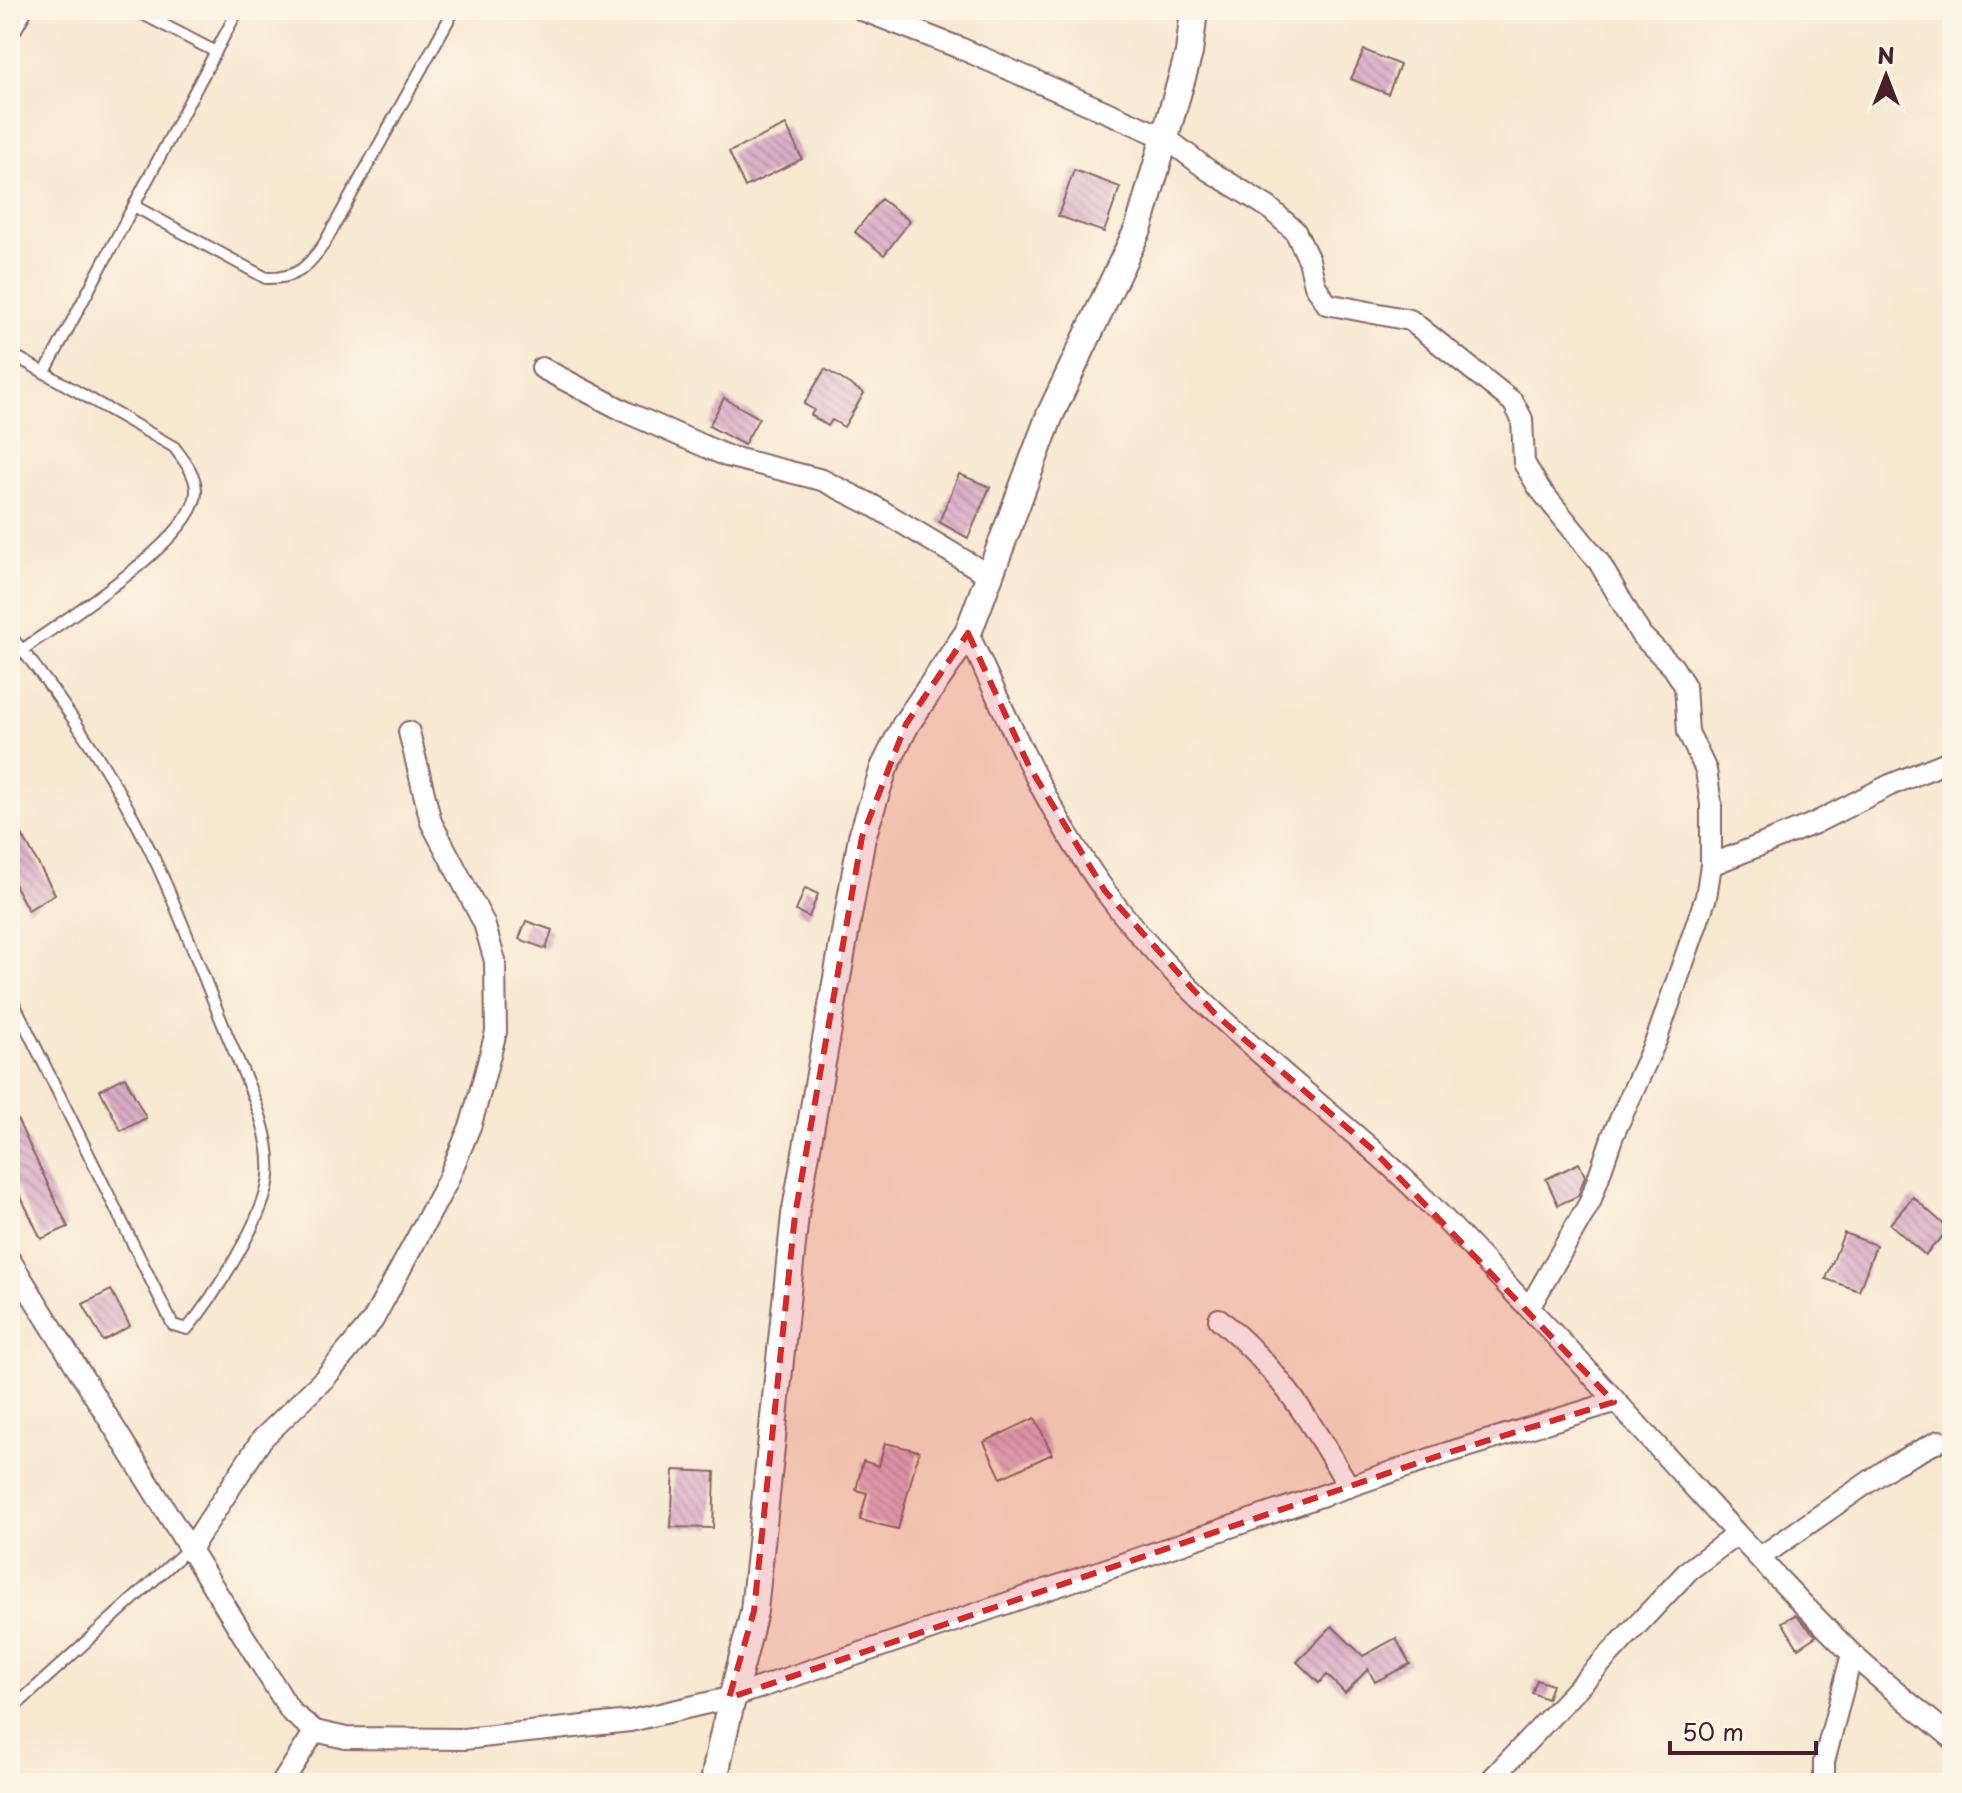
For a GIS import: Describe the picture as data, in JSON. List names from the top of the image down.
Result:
{
  "scale_bar": "50 m",
  "north": "top"
}
